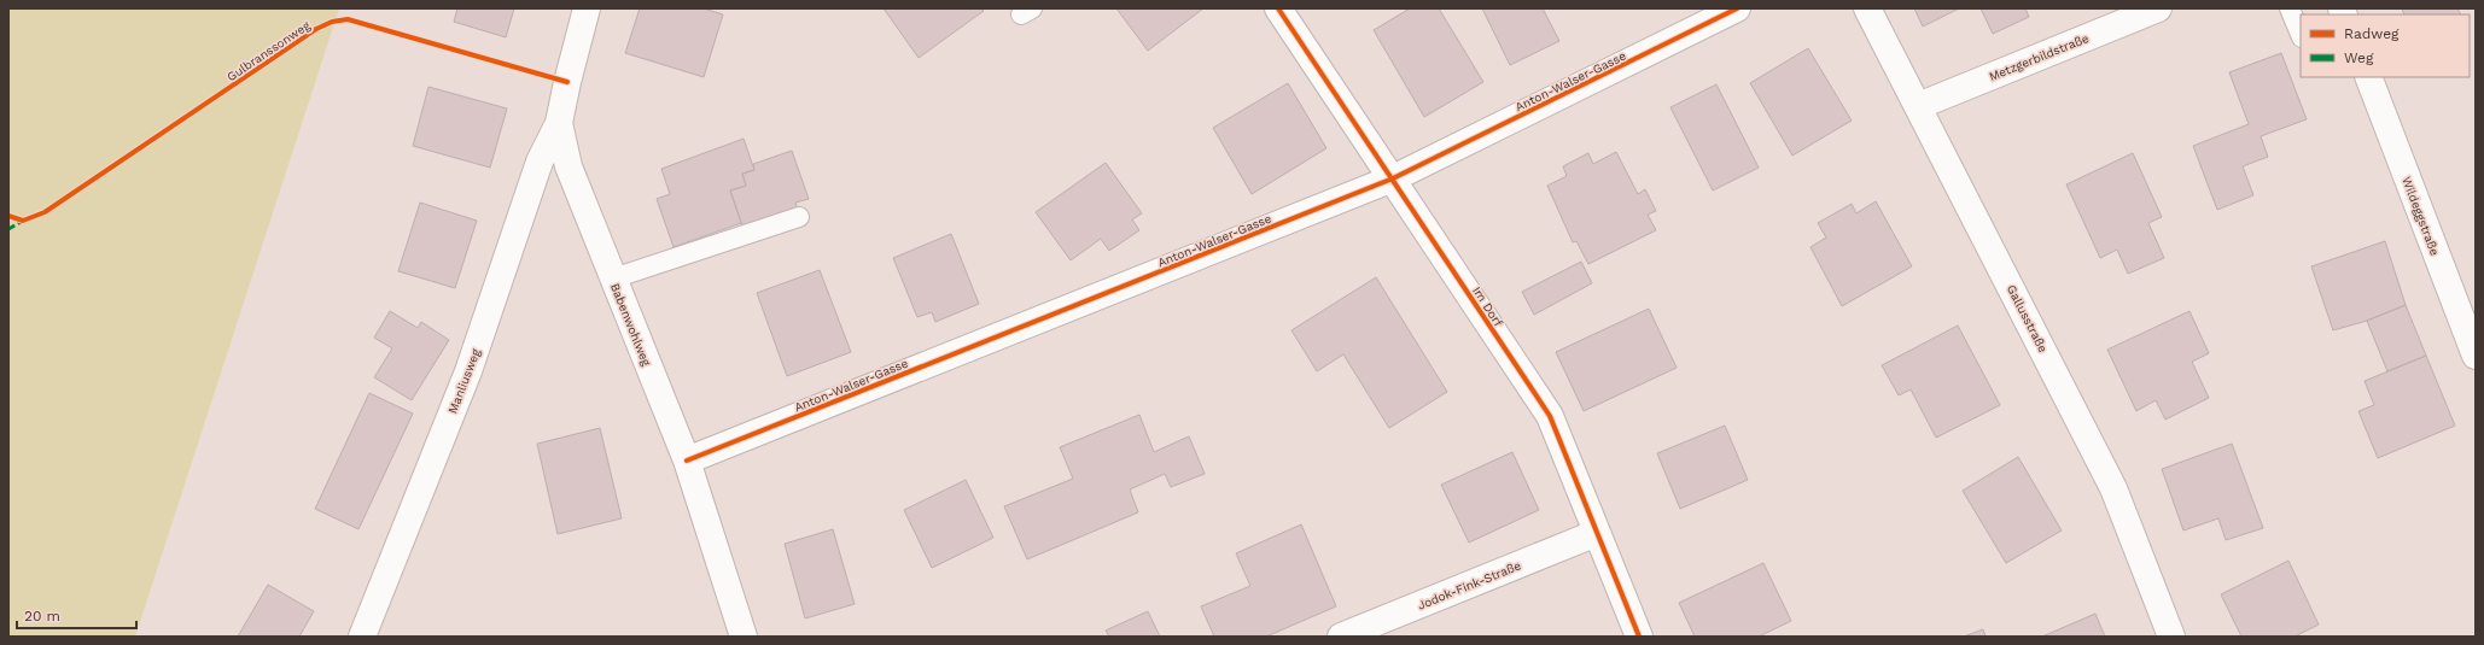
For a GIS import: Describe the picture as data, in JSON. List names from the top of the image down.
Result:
{
  "streets": {
    "street": [
      "Metzgerbildstraße",
      "Anton-Walser-Gasse",
      "Wildeggstraße",
      "Im Dorf",
      "Gallusstraße",
      "Babenwohlweg",
      "Manliusweg",
      "Jodok-Fink-Straße"
    ],
    "cycle path": ["Gulbranssonweg"]
  },
  "crossings": [
    ["Metzgerbildstraße", "Gallusstraße"],
    ["Anton-Walser-Gasse", "Im Dorf"],
    ["Anton-Walser-Gasse", "Babenwohlweg"],
    ["Im Dorf", "Jodok-Fink-Straße"],
    ["Babenwohlweg", "Manliusweg"]
  ],
  "legend": ["Radweg", "Weg"],
  "scale_bar": "20 m"
}
